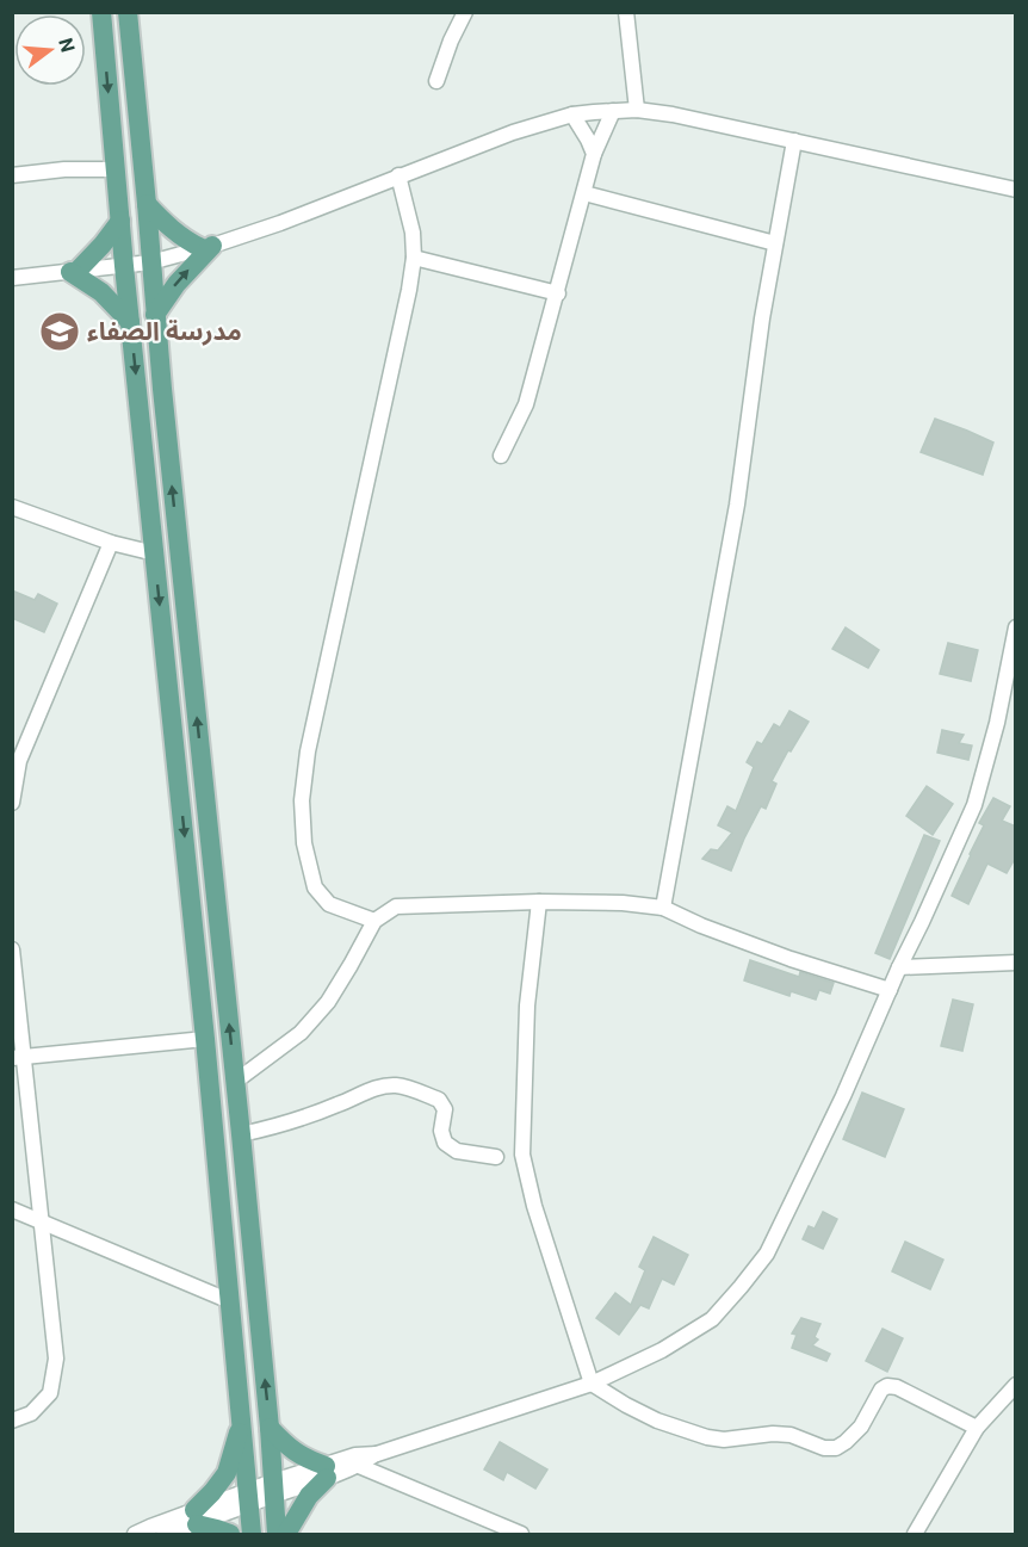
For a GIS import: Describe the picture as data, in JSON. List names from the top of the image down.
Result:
{
  "places": {
    "school or university": ["مدرسة الصفاء"]
  },
  "north": "right"
}
